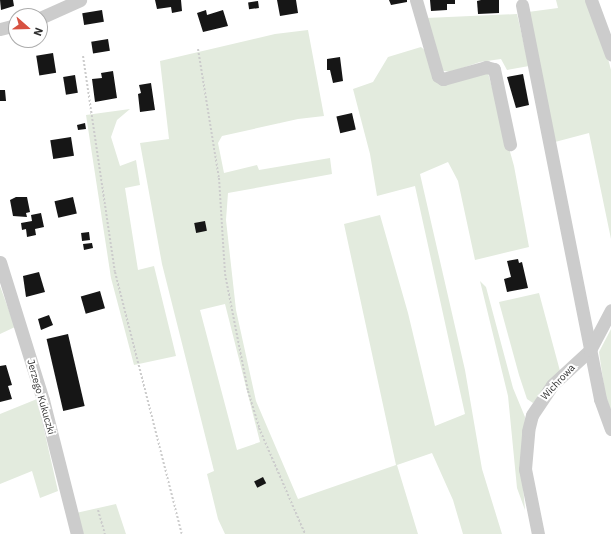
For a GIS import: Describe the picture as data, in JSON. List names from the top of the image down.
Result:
{
  "streets": {
    "street": ["Wichrowa", "Jerzego Kukuczki"]
  },
  "north": "right"
}
